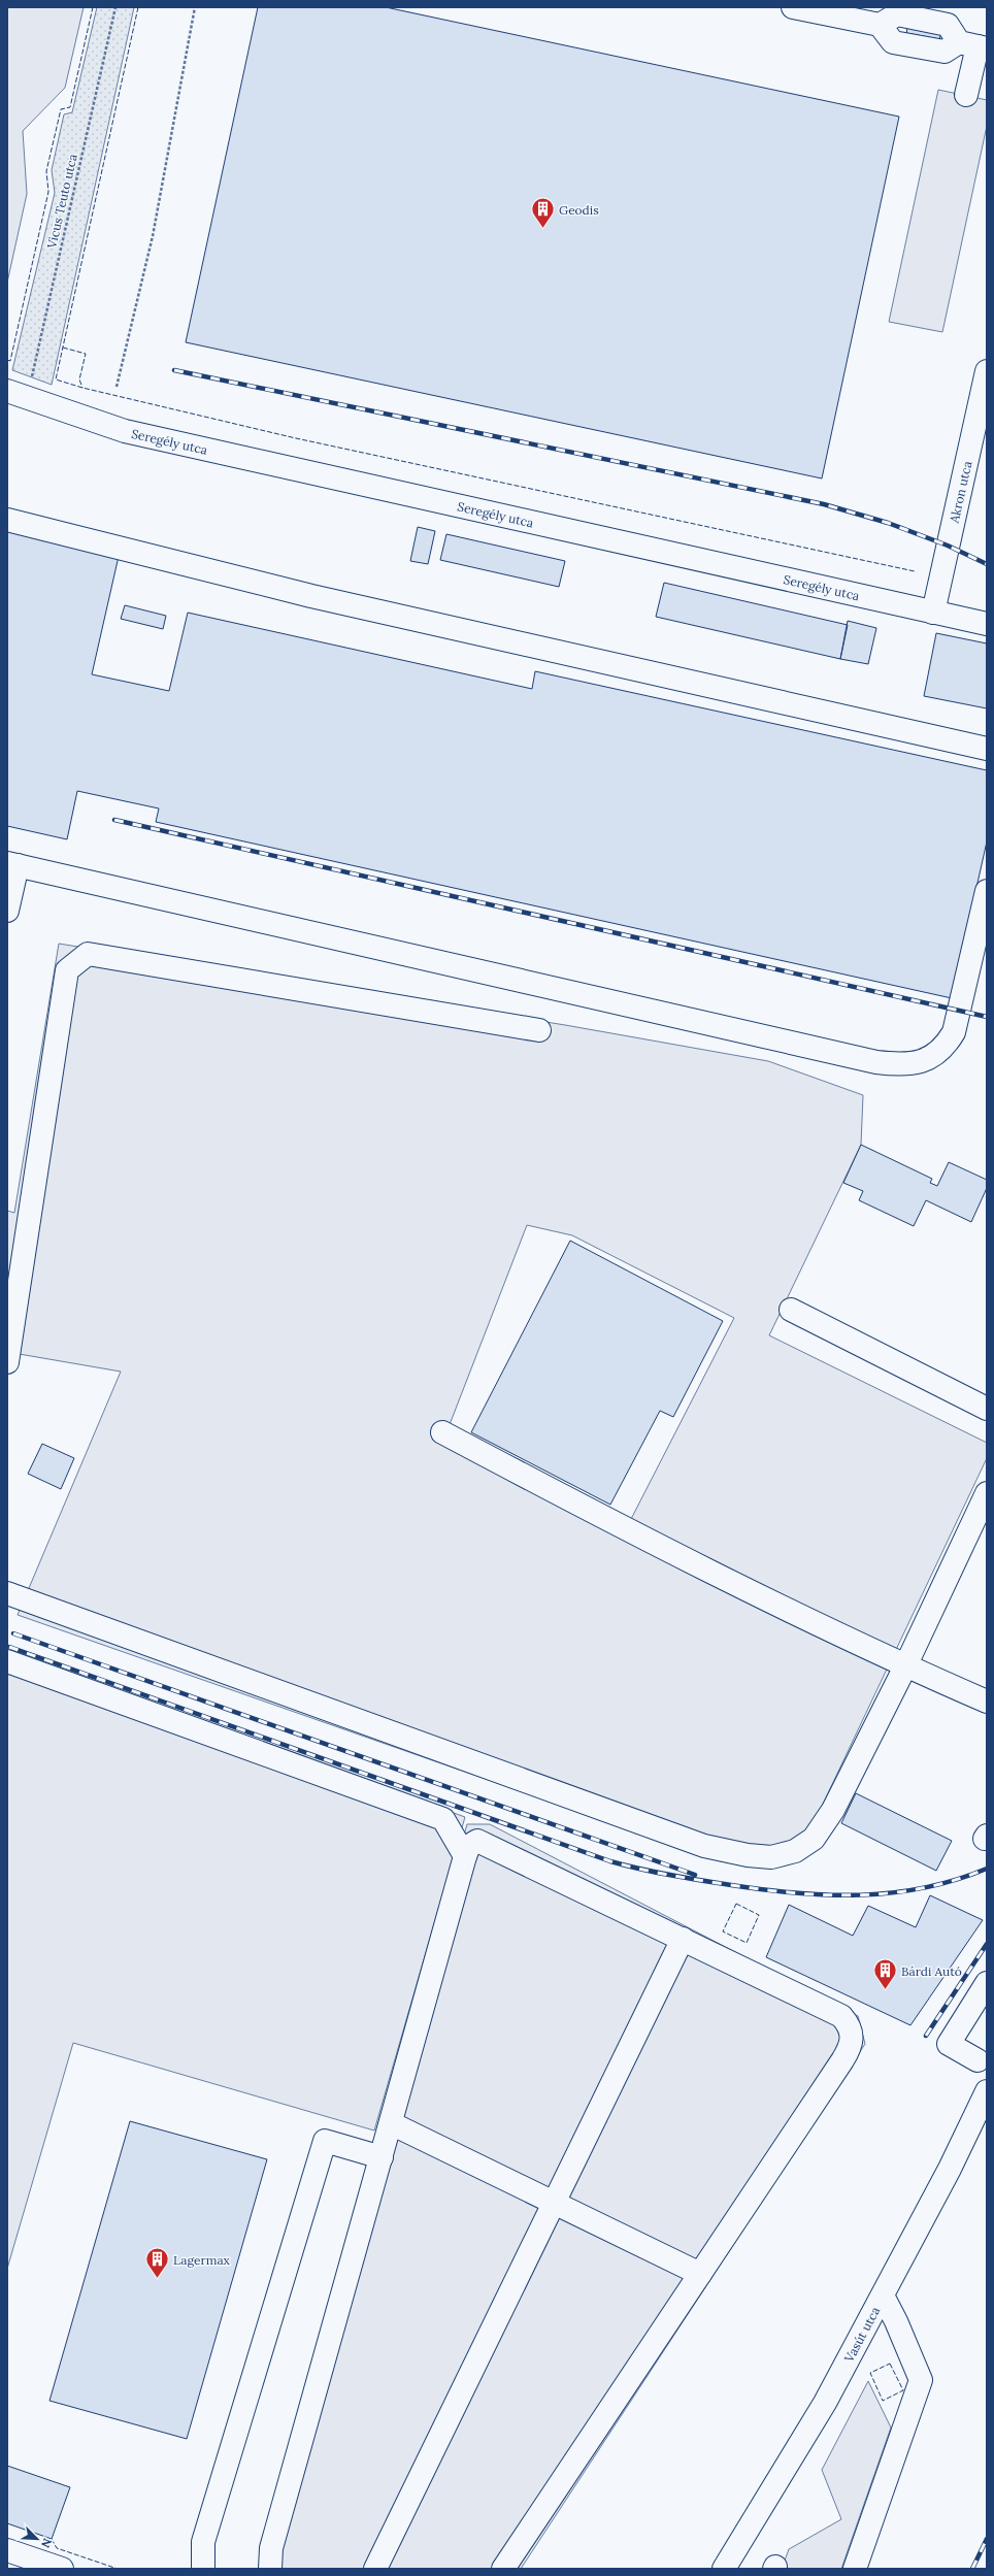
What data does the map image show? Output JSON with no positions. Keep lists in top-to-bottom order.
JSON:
{
  "streets": {
    "street": ["Seregély utca", "Akron utca", "Vasút utca"],
    "path": ["Vicus Teuto utca"]
  },
  "crossings": [
    ["Vicus Teuto utca", "Seregély utca"],
    ["Seregély utca", "Akron utca"]
  ],
  "places": {
    "building": ["Geodis", "Bárdi Autó", "Lagermax"]
  },
  "north": "bottom right"
}
